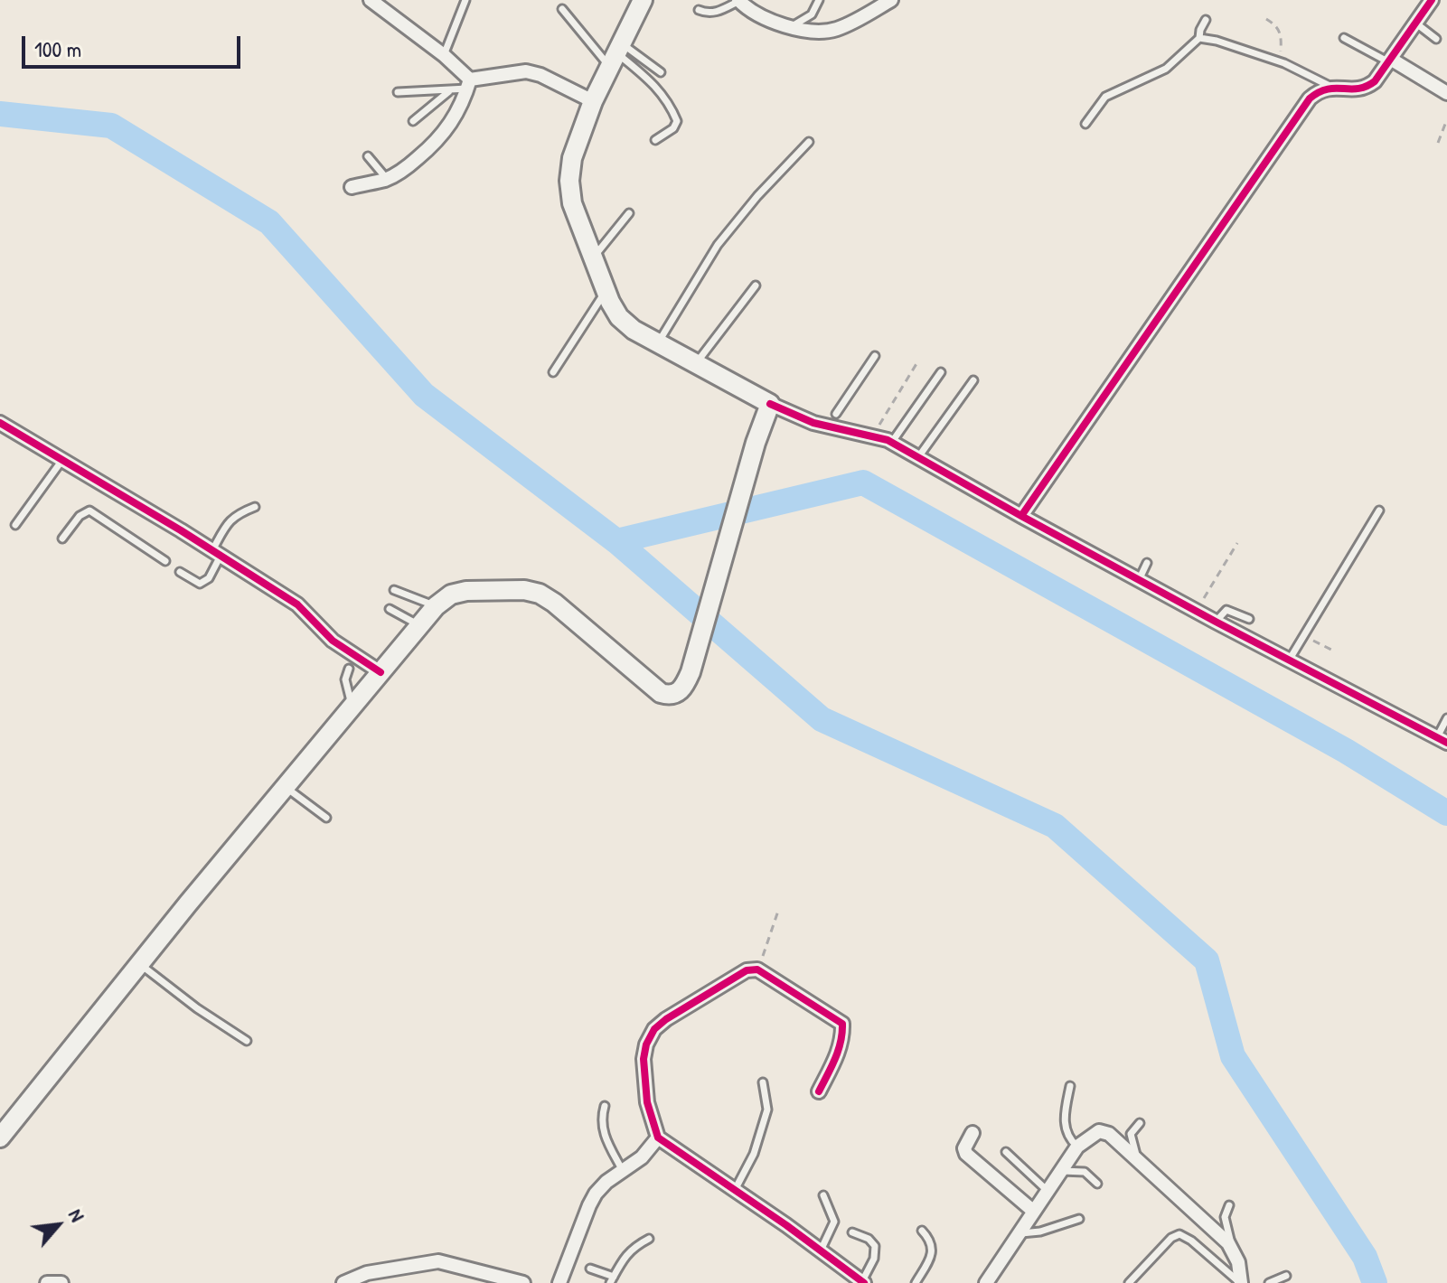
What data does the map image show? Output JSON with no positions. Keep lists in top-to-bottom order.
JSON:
{
  "scale_bar": "100 m",
  "north": "top right"
}
